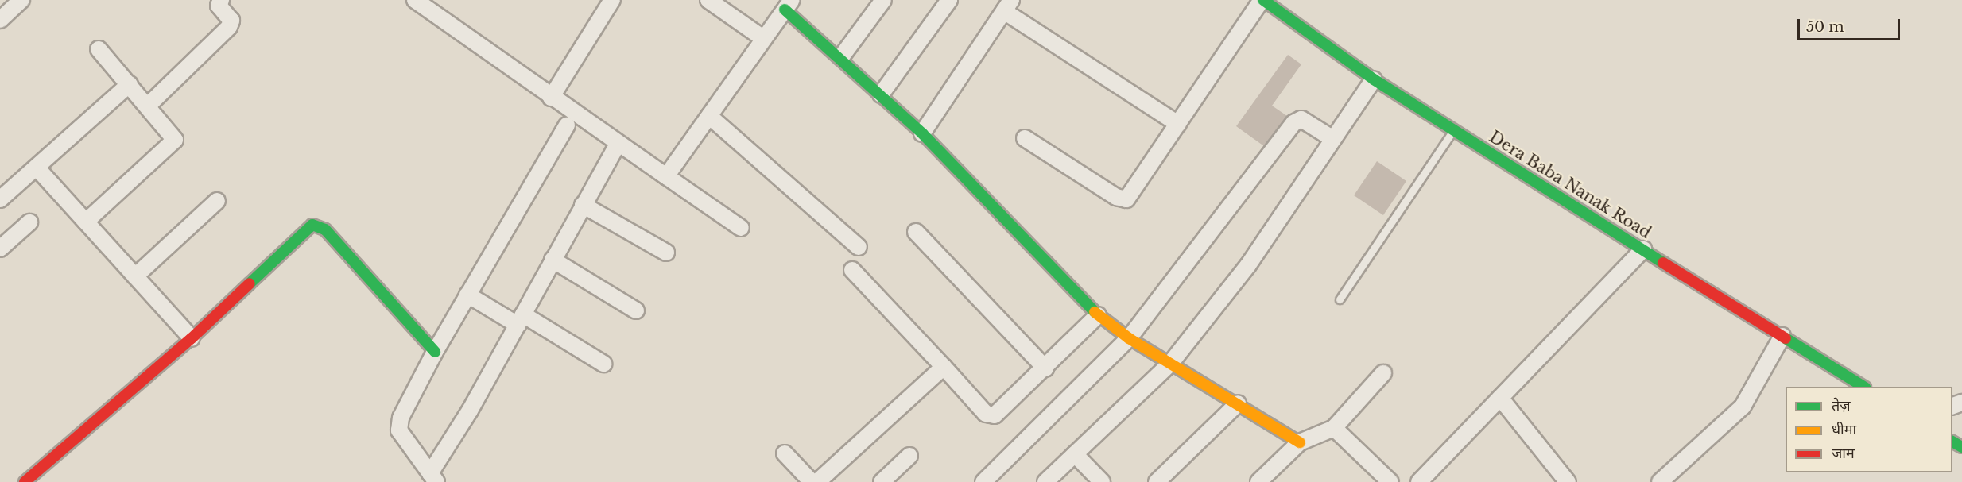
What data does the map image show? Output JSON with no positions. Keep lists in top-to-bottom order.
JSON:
{
  "streets": {
    "street": ["Dera Baba Nanak Road"]
  },
  "legend": ["तेज़", "धीमा", "जाम"],
  "scale_bar": "50 m"
}
